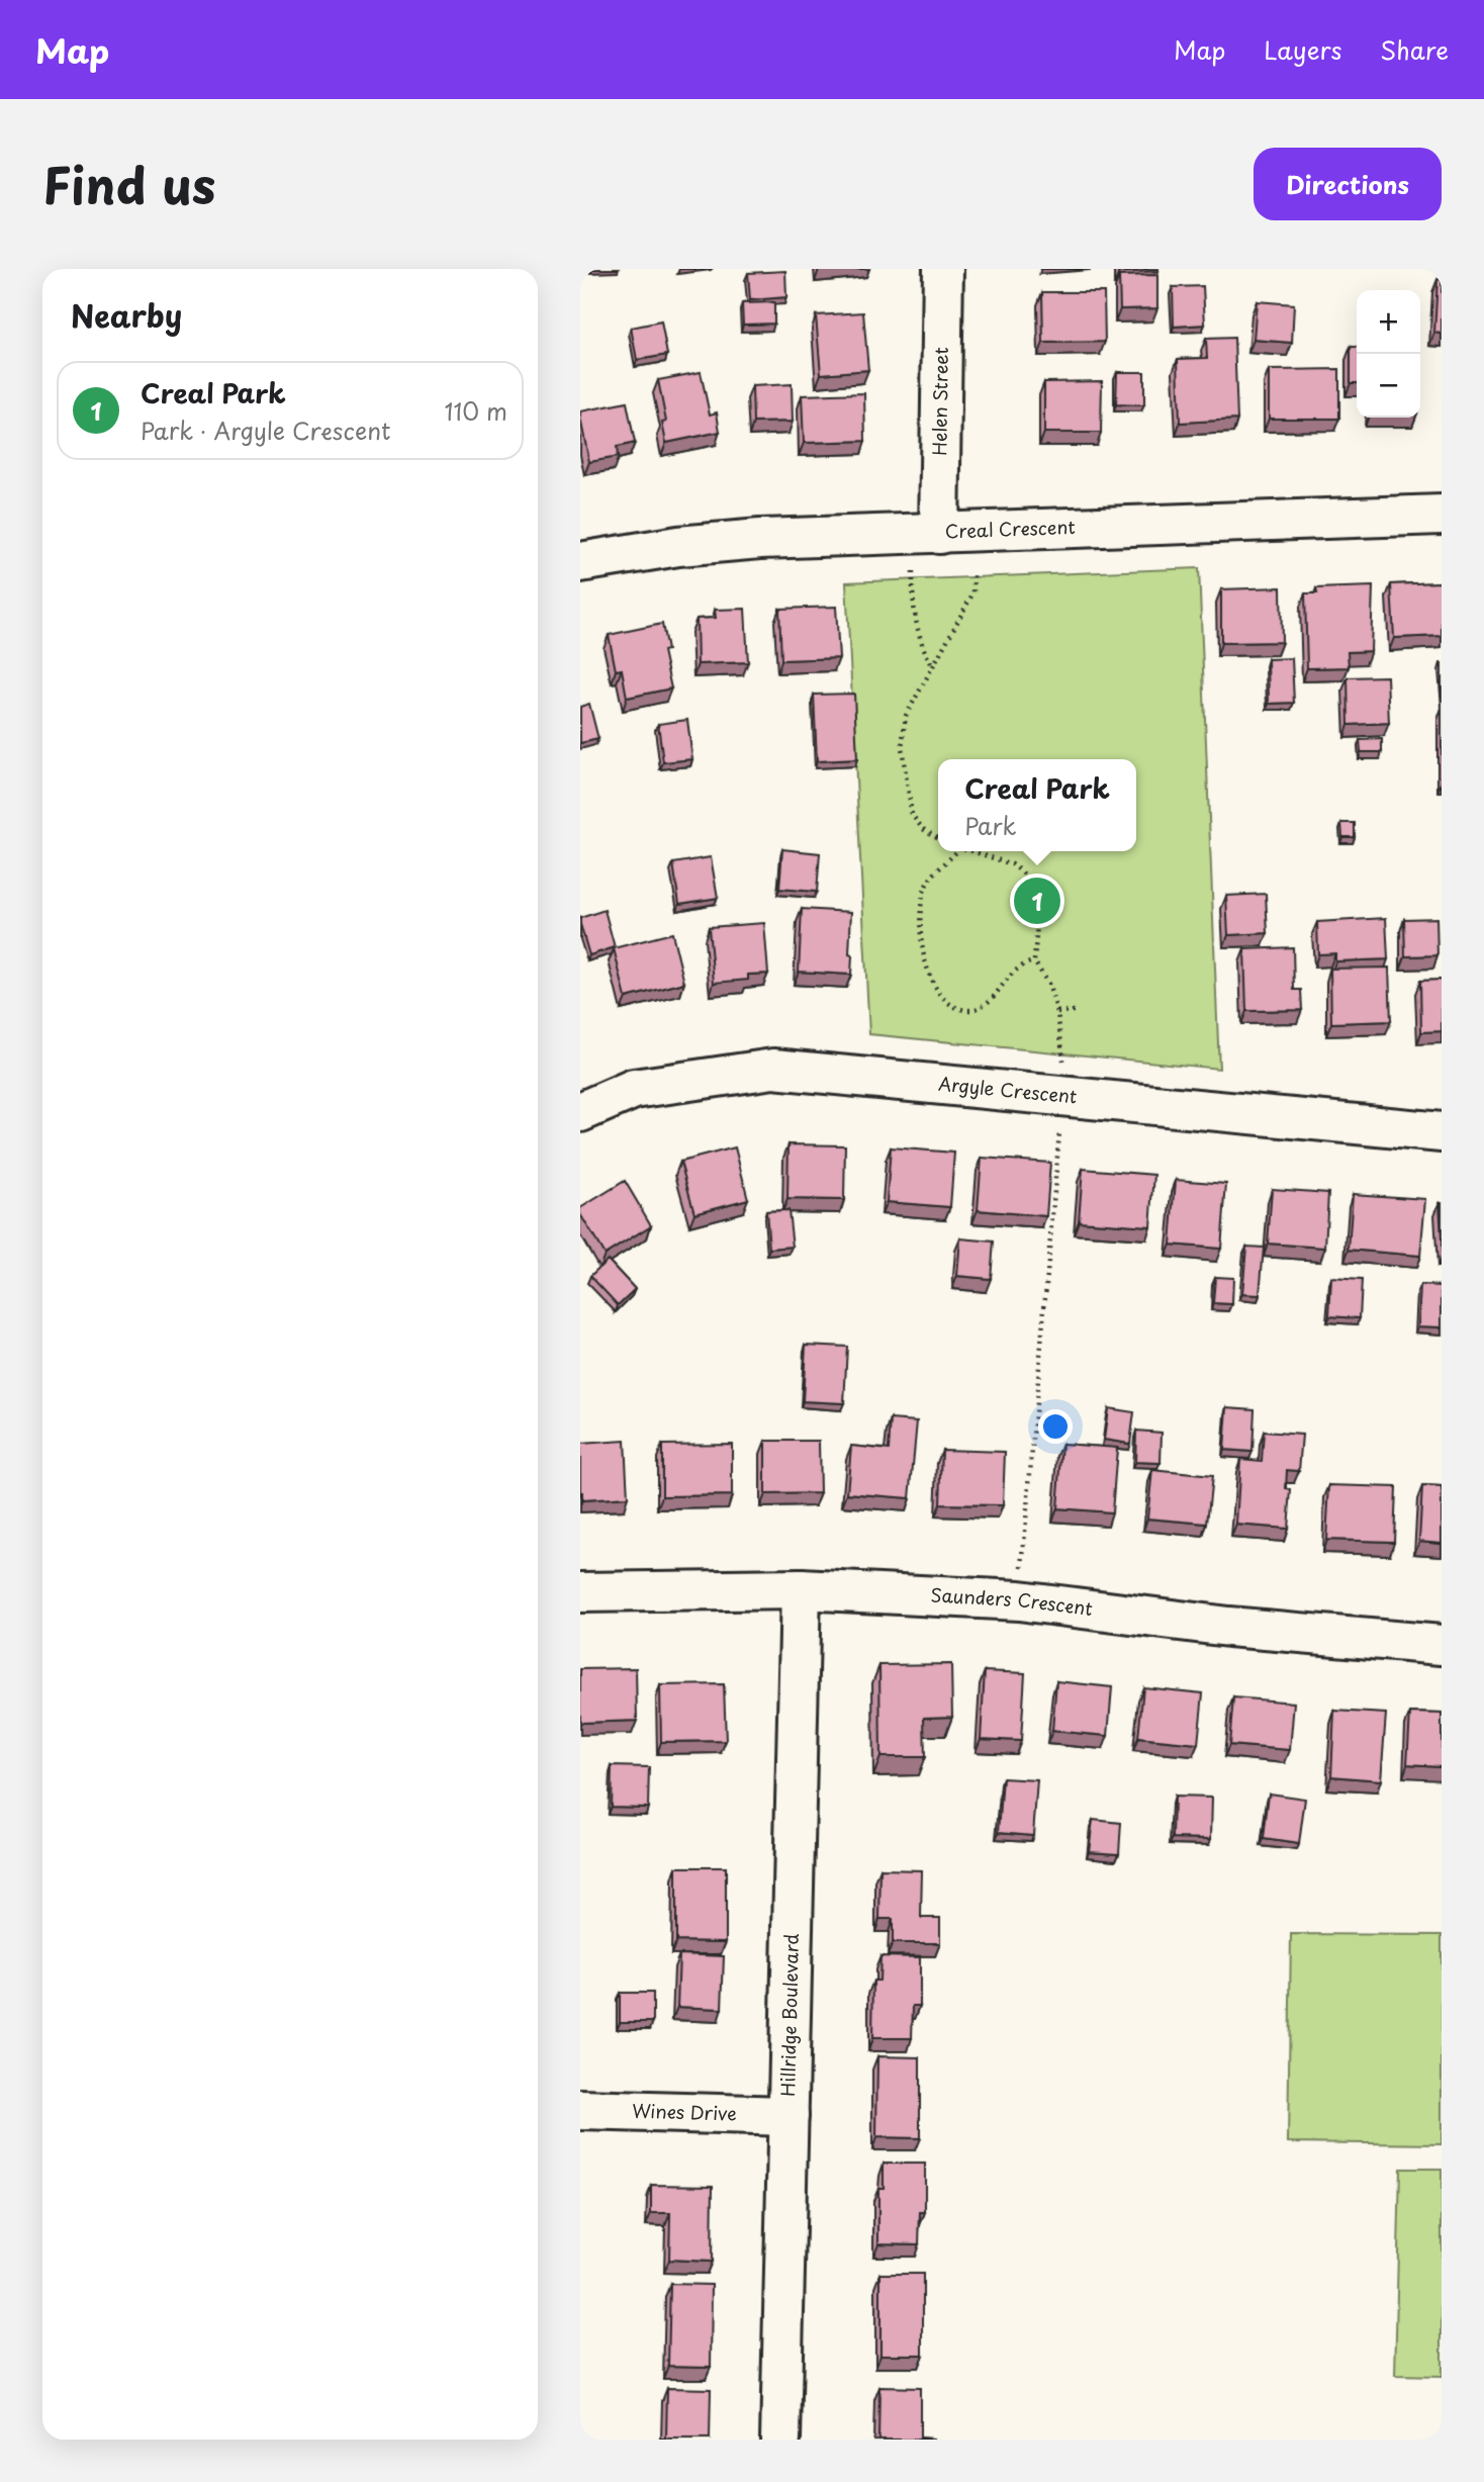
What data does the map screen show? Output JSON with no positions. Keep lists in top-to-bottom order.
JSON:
{
  "streets": {
    "street": [
      "Helen Street",
      "Creal Crescent",
      "Argyle Crescent",
      "Saunders Crescent",
      "Hillridge Boulevard",
      "Wines Drive"
    ]
  },
  "crossings": [
    ["Helen Street", "Creal Crescent"],
    ["Saunders Crescent", "Hillridge Boulevard"],
    ["Hillridge Boulevard", "Wines Drive"]
  ],
  "page": {
    "header": "Map",
    "nav": ["Map", "Layers", "Share"],
    "title": "Find us",
    "buttons": "Directions",
    "heading": "Nearby",
    "map_buttons": ["+", "−"],
    "list": [
      {
        "mark": "1",
        "name": "Creal Park",
        "note": "Park · Argyle Crescent",
        "value": "110 m"
      }
    ],
    "popup": ["Creal Park", "Park"],
    "pins": "1"
  }
}
